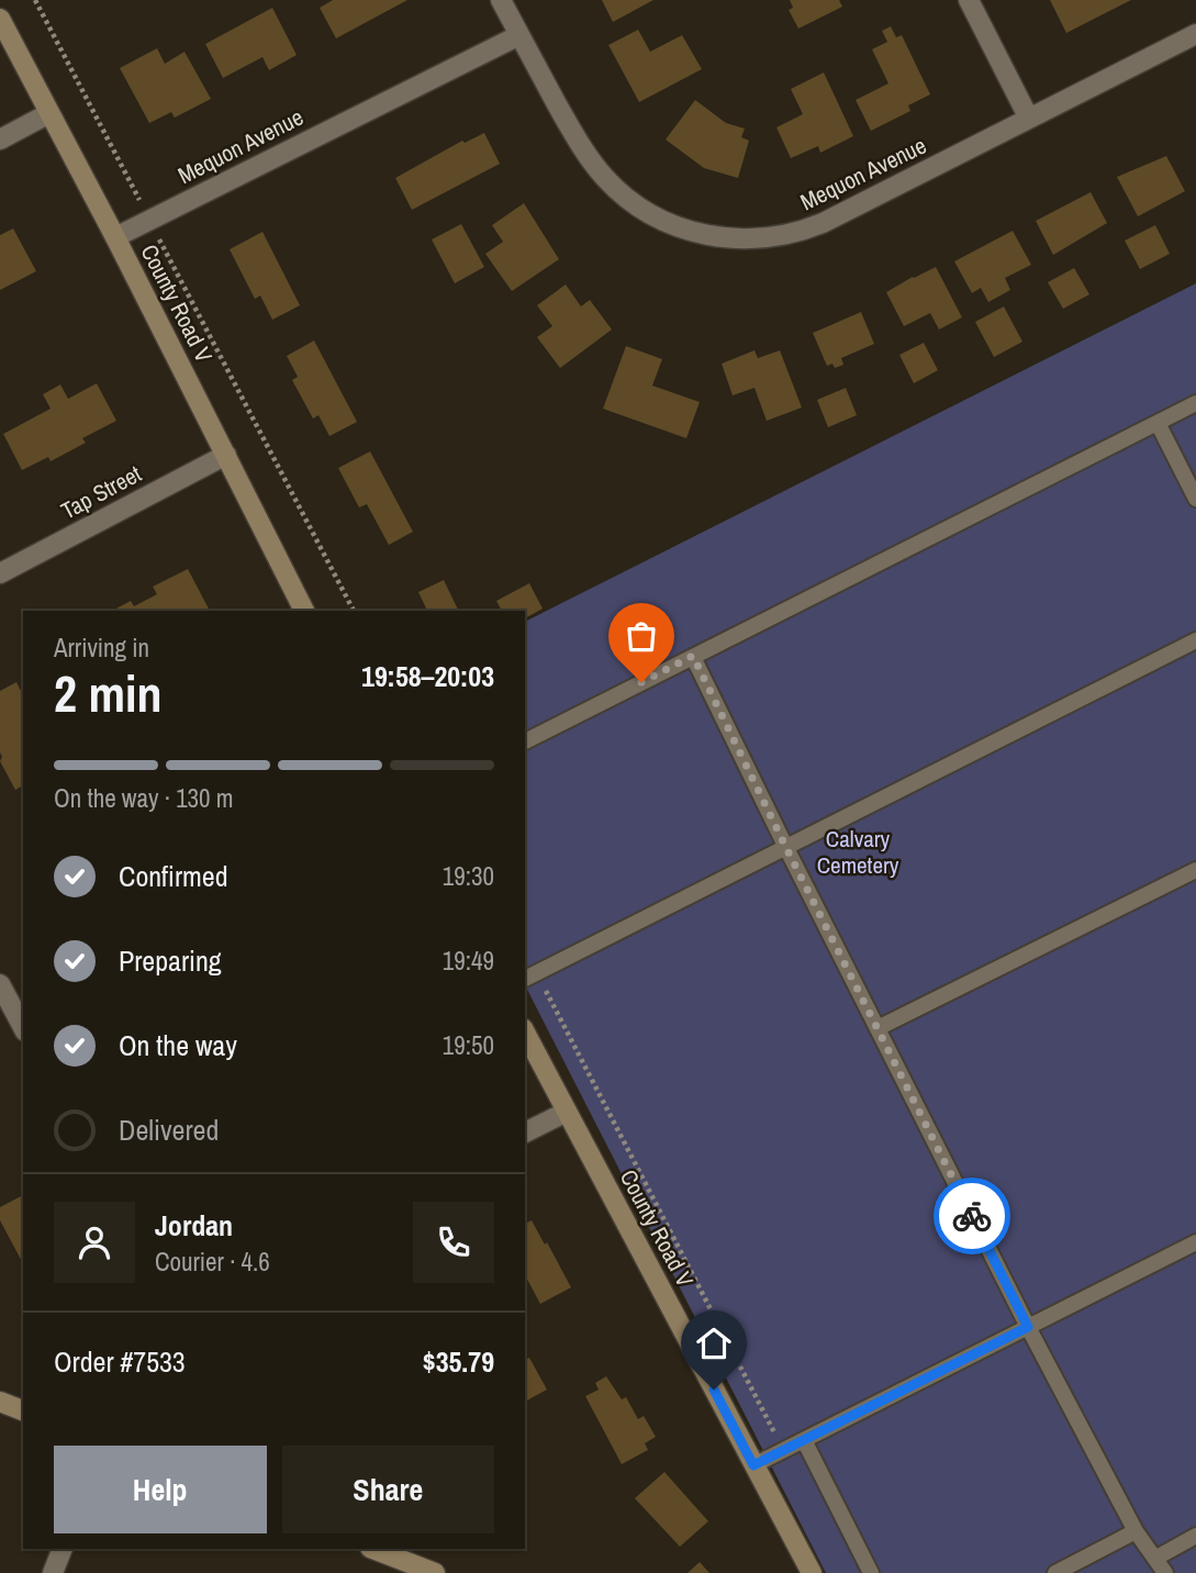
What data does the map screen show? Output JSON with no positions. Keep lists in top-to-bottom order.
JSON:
{
  "streets": {
    "main road": ["County Road V"],
    "street": ["Mequon Avenue", "Tap Street"]
  },
  "crossings": [
    ["Mequon Avenue", "County Road V"],
    ["County Road V", "Tap Street"]
  ],
  "parks": ["Calvary Cemetery"],
  "page": {
    "heading": ["2 min", "Arriving in", "19:58–20:03"],
    "panel": [
      "Jordan",
      "Courier · 4.6",
      "Order #7533",
      "$35.79"
    ],
    "bar": "On the way · 130 m",
    "list": [
      ["Confirmed", "19:30"],
      ["Preparing", "19:49"],
      ["On the way", "19:50"],
      "Delivered"
    ],
    "buttons": ["Help", "Share"]
  }
}
